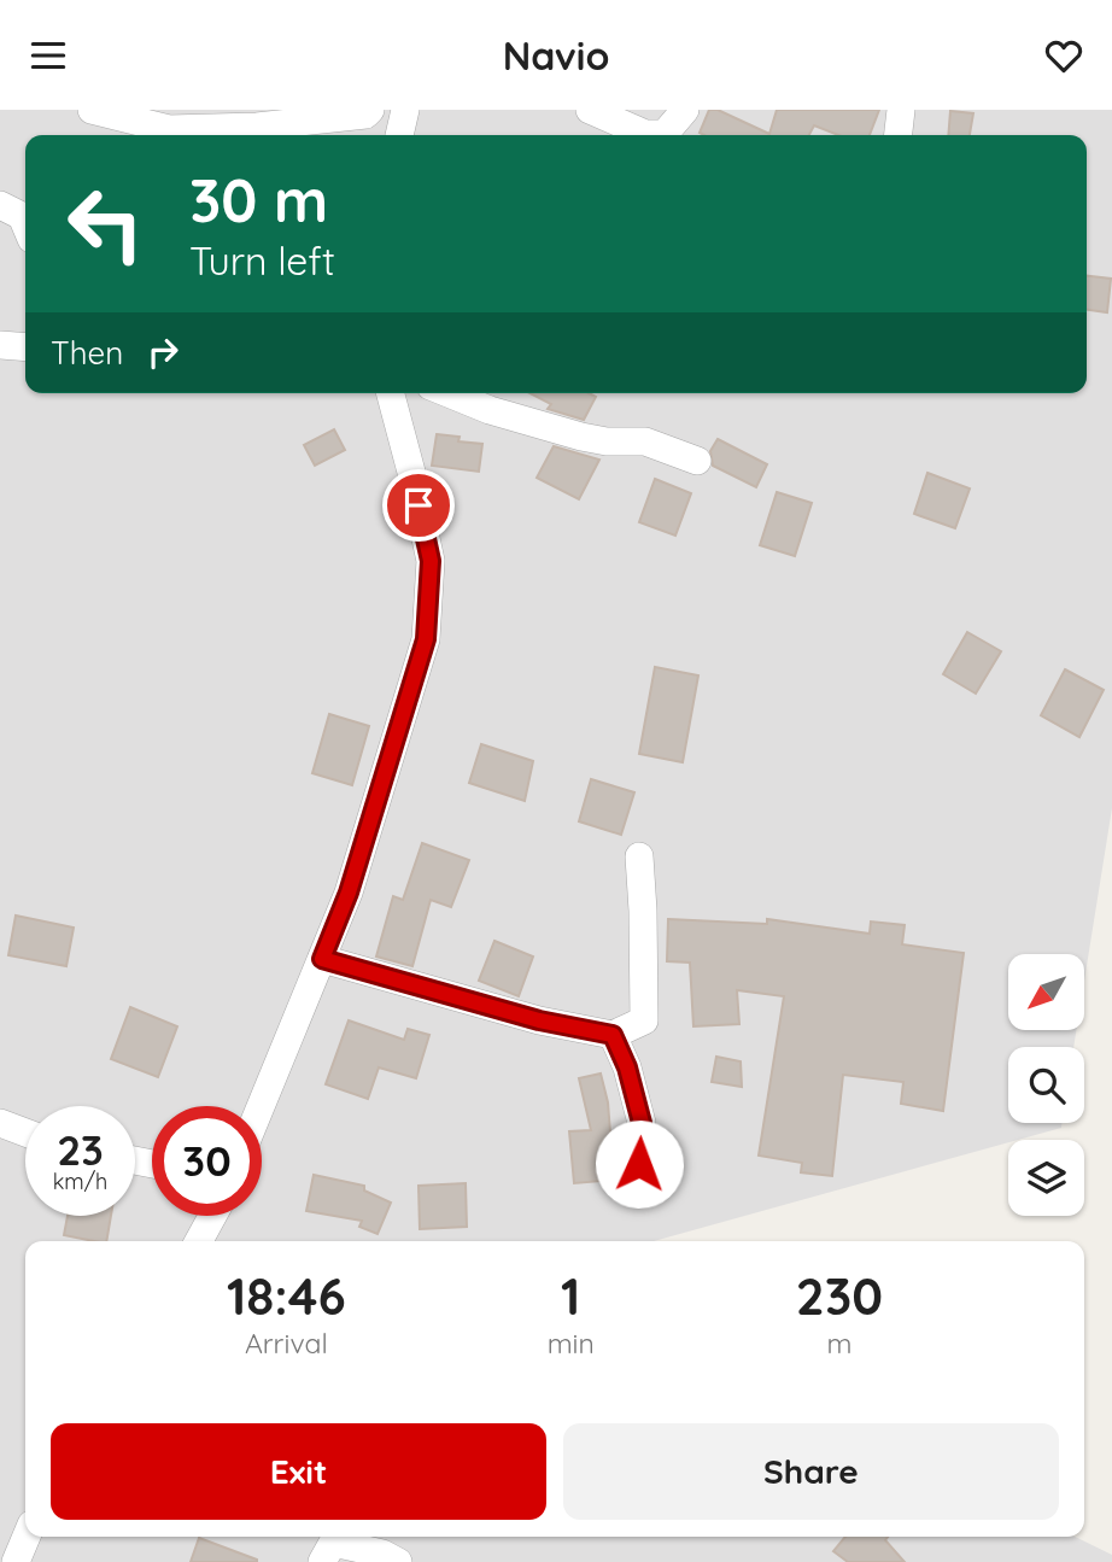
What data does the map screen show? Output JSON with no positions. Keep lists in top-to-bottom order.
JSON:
{
  "north": "bottom left",
  "page": {
    "header": "Navio",
    "turn": ["30 m", "Turn left"],
    "then": "Then",
    "speed": "23 km/h",
    "limit": "30",
    "eta": [
      "18:46",
      "Arrival",
      "1",
      "min",
      "230",
      "m"
    ],
    "buttons": ["Exit", "Share"]
  }
}
